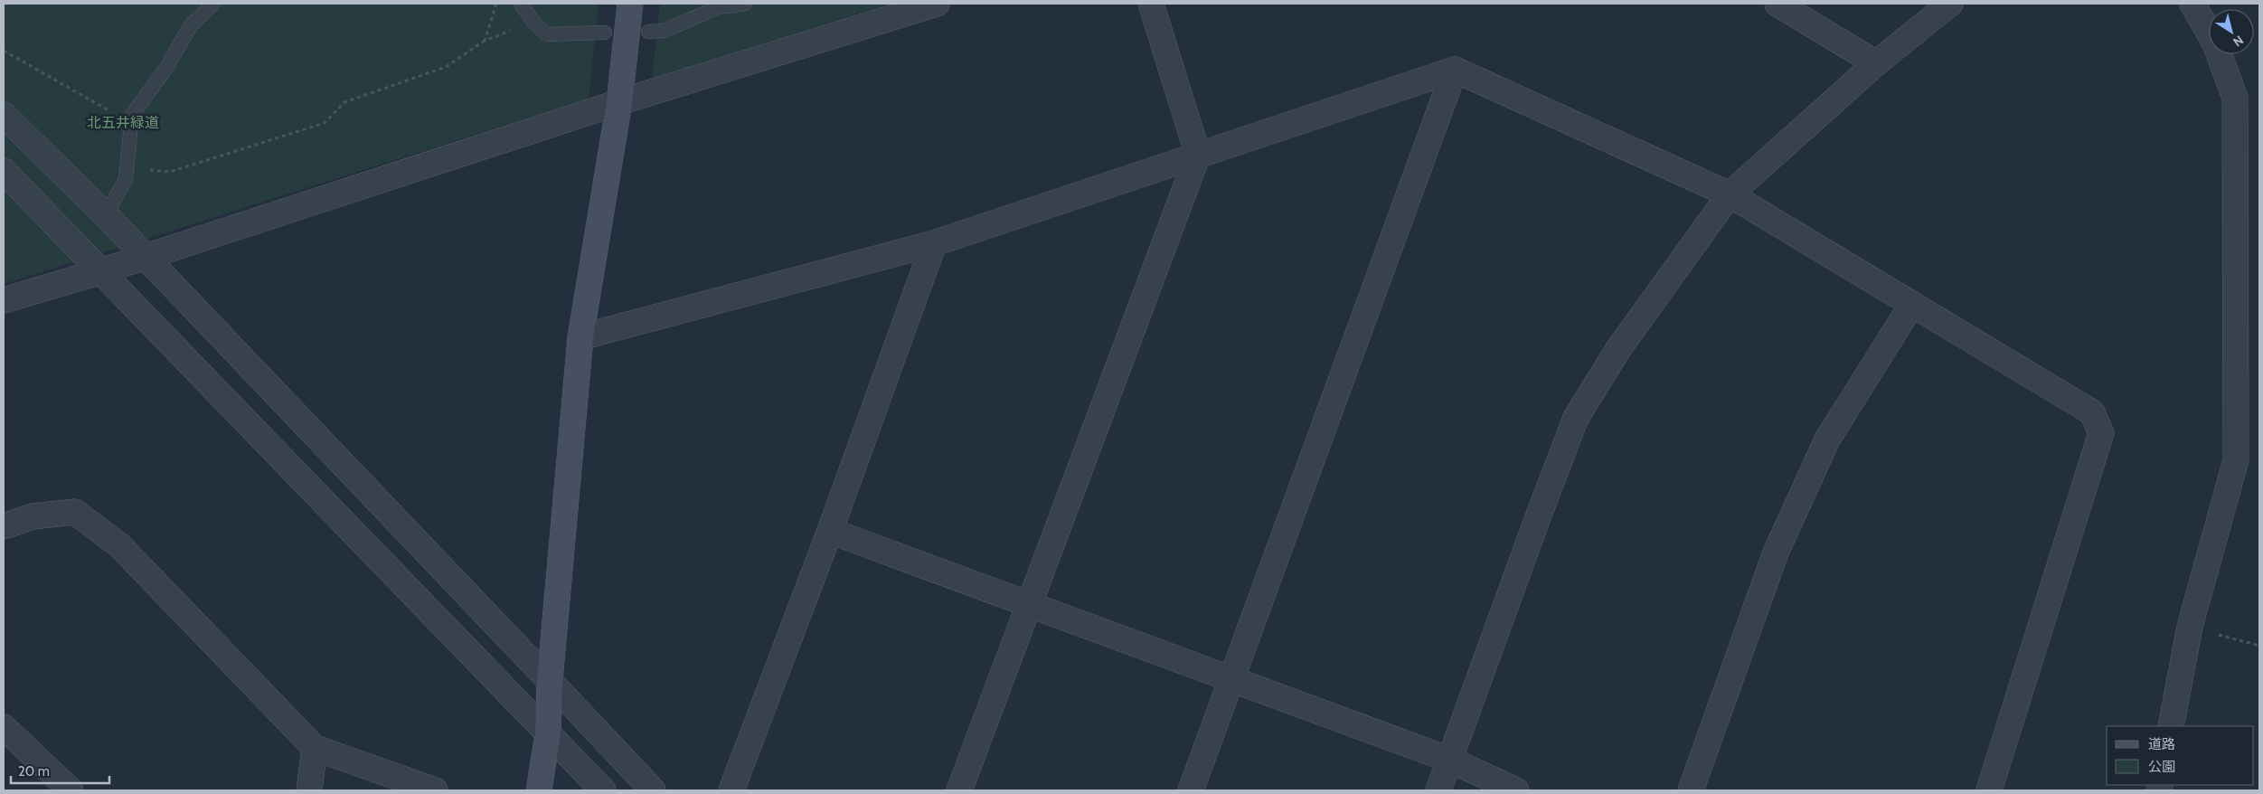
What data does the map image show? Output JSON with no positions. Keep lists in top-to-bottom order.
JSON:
{
  "parks": ["北五井緑道"],
  "legend": ["道路", "公園"],
  "scale_bar": "20 m",
  "north": "bottom right"
}
